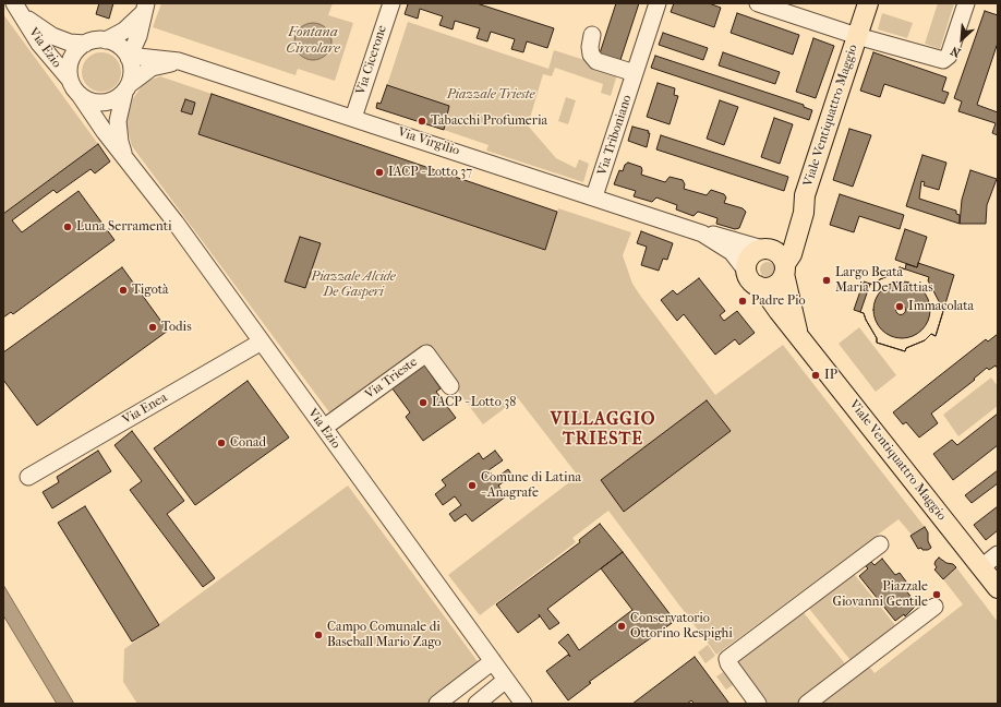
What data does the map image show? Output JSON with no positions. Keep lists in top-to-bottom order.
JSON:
{
  "streets": {
    "main road": ["Viale Ventiquattro Maggio"],
    "street": [
      "Via Ezio",
      "Via Cicerone",
      "Via Triboniano",
      "Via Virgilio",
      "Via Trieste",
      "Via Enea"
    ]
  },
  "crossings": [
    ["Via Ezio", "Via Virgilio"],
    ["Via Ezio", "Via Trieste"],
    ["Via Ezio", "Via Enea"],
    ["Via Cicerone", "Via Virgilio"],
    ["Via Triboniano", "Via Virgilio"]
  ],
  "districts": ["VILLAGGIO TRIESTE"],
  "water": ["Fontana Circolare"],
  "parks": ["Piazzale Trieste", "Piazzale Alcide De Gasperi"],
  "places": [
    "Tabacchi Profumeria",
    "IACP - Lotto 37",
    "Luna Serramenti",
    "Largo Beata Maria De Mattias",
    "Tigotà",
    "Padre Pio",
    "Immacolata",
    "Todis",
    "IP",
    "IACP - Lotto 38",
    "Conad",
    "Comune di Latina - Anagrafe",
    "Piazzale Giovanni Gentile",
    "Conservatorio Ottorino Respighi",
    "Campo Comunale di Baseball Mario Zago"
  ],
  "north": "bottom left"
}
